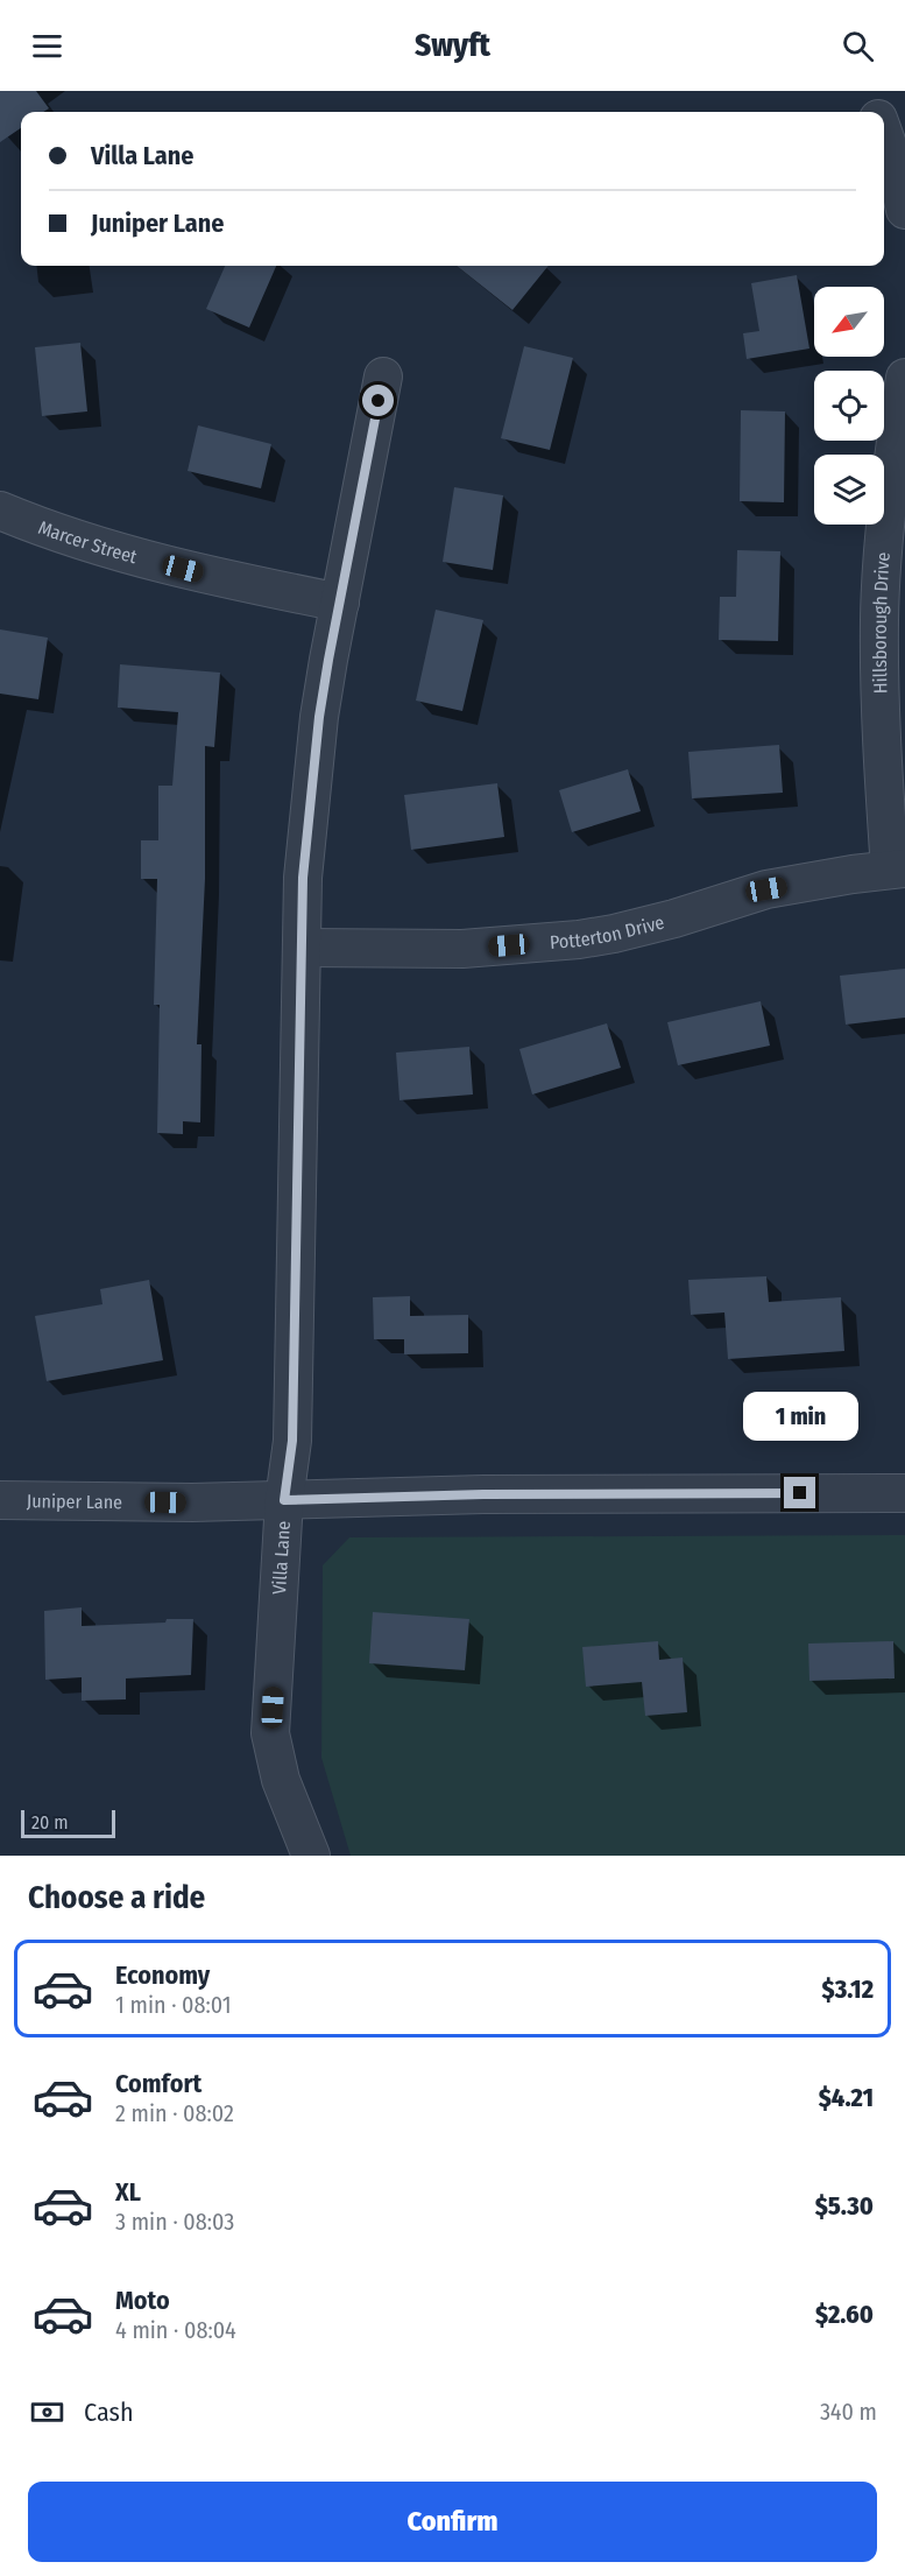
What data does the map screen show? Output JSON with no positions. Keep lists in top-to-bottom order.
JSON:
{
  "streets": {
    "street": [
      "Marcer Street",
      "Hillsborough Drive",
      "Potterton Drive",
      "Juniper Lane",
      "Villa Lane"
    ]
  },
  "crossings": [
    ["Marcer Street", "Villa Lane"],
    ["Hillsborough Drive", "Potterton Drive"],
    ["Potterton Drive", "Villa Lane"],
    ["Juniper Lane", "Villa Lane"]
  ],
  "scale_bar": "20 m",
  "north": "bottom left",
  "page": {
    "header": "Swyft",
    "banner": ["Villa Lane", "Juniper Lane"],
    "bubble": "1 min",
    "scale": "20 m",
    "heading": "Choose a ride",
    "list": [
      {
        "name": "Economy",
        "note": "1 min · 08:01",
        "value": "$3.12"
      },
      {
        "name": "Comfort",
        "note": "2 min · 08:02",
        "value": "$4.21"
      },
      {
        "name": "XL",
        "note": "3 min · 08:03",
        "value": "$5.30"
      },
      {
        "name": "Moto",
        "note": "4 min · 08:04",
        "value": "$2.60"
      }
    ],
    "pay": ["Cash", "340 m"],
    "buttons": "Confirm"
  }
}
